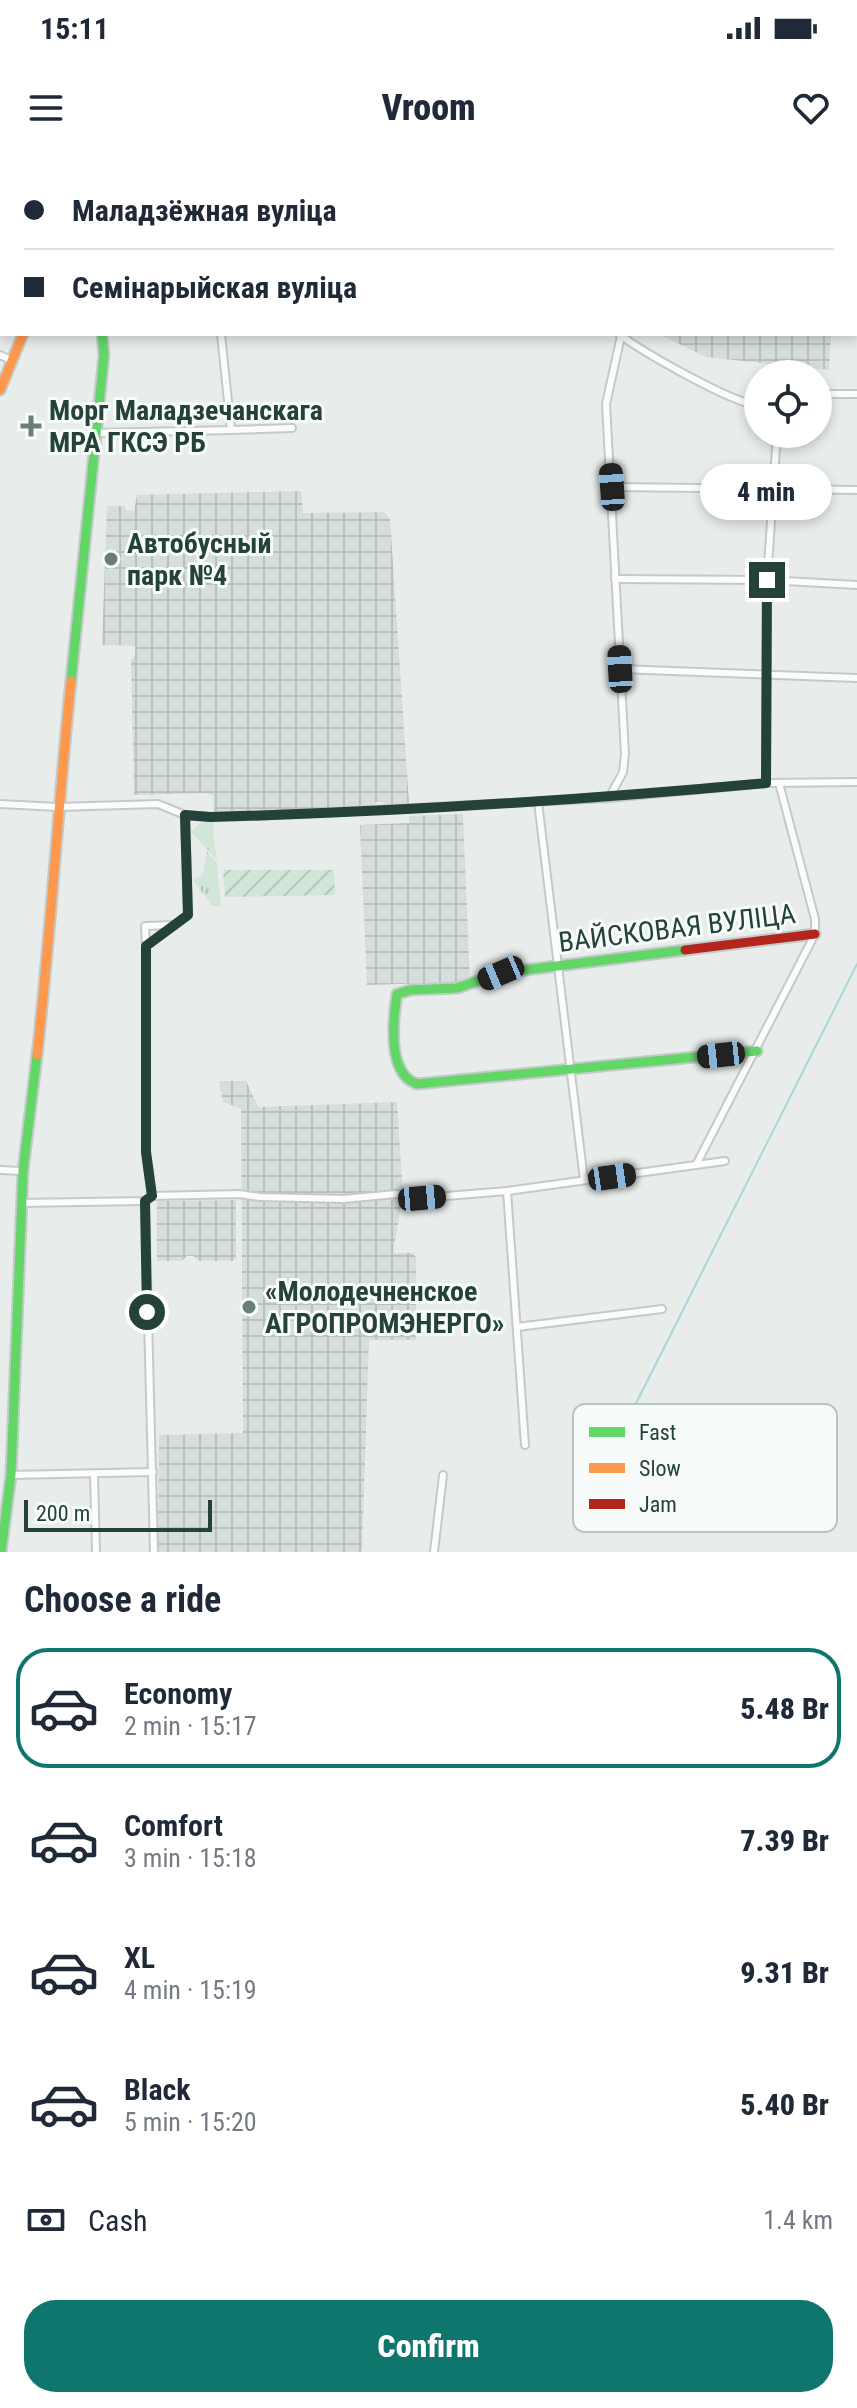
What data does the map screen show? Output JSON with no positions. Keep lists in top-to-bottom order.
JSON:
{
  "streets": {
    "street": ["ВАЙСКОВАЯ ВУЛІЦА"]
  },
  "places": {
    "health": ["Морг Маладзечанскага МРА ГКСЭ РБ"],
    "other": ["Автобусный парк №4", "«Молодечненское АГРОПРОМЭНЕРГО»"]
  },
  "legend": ["Fast", "Slow", "Jam"],
  "scale_bar": "200 m",
  "page": {
    "status": "15:11",
    "header": "Vroom",
    "banner": ["Маладзёжная вуліца", "Семінарыйская вуліца"],
    "bubble": "4 min",
    "scale": "200 m",
    "heading": "Choose a ride",
    "list": [
      {
        "name": "Economy",
        "note": "2 min · 15:17",
        "value": "5.48 Br"
      },
      {
        "name": "Comfort",
        "note": "3 min · 15:18",
        "value": "7.39 Br"
      },
      {
        "name": "XL",
        "note": "4 min · 15:19",
        "value": "9.31 Br"
      },
      {
        "name": "Black",
        "note": "5 min · 15:20",
        "value": "5.40 Br"
      }
    ],
    "pay": ["Cash", "1.4 km"],
    "buttons": "Confirm"
  }
}
